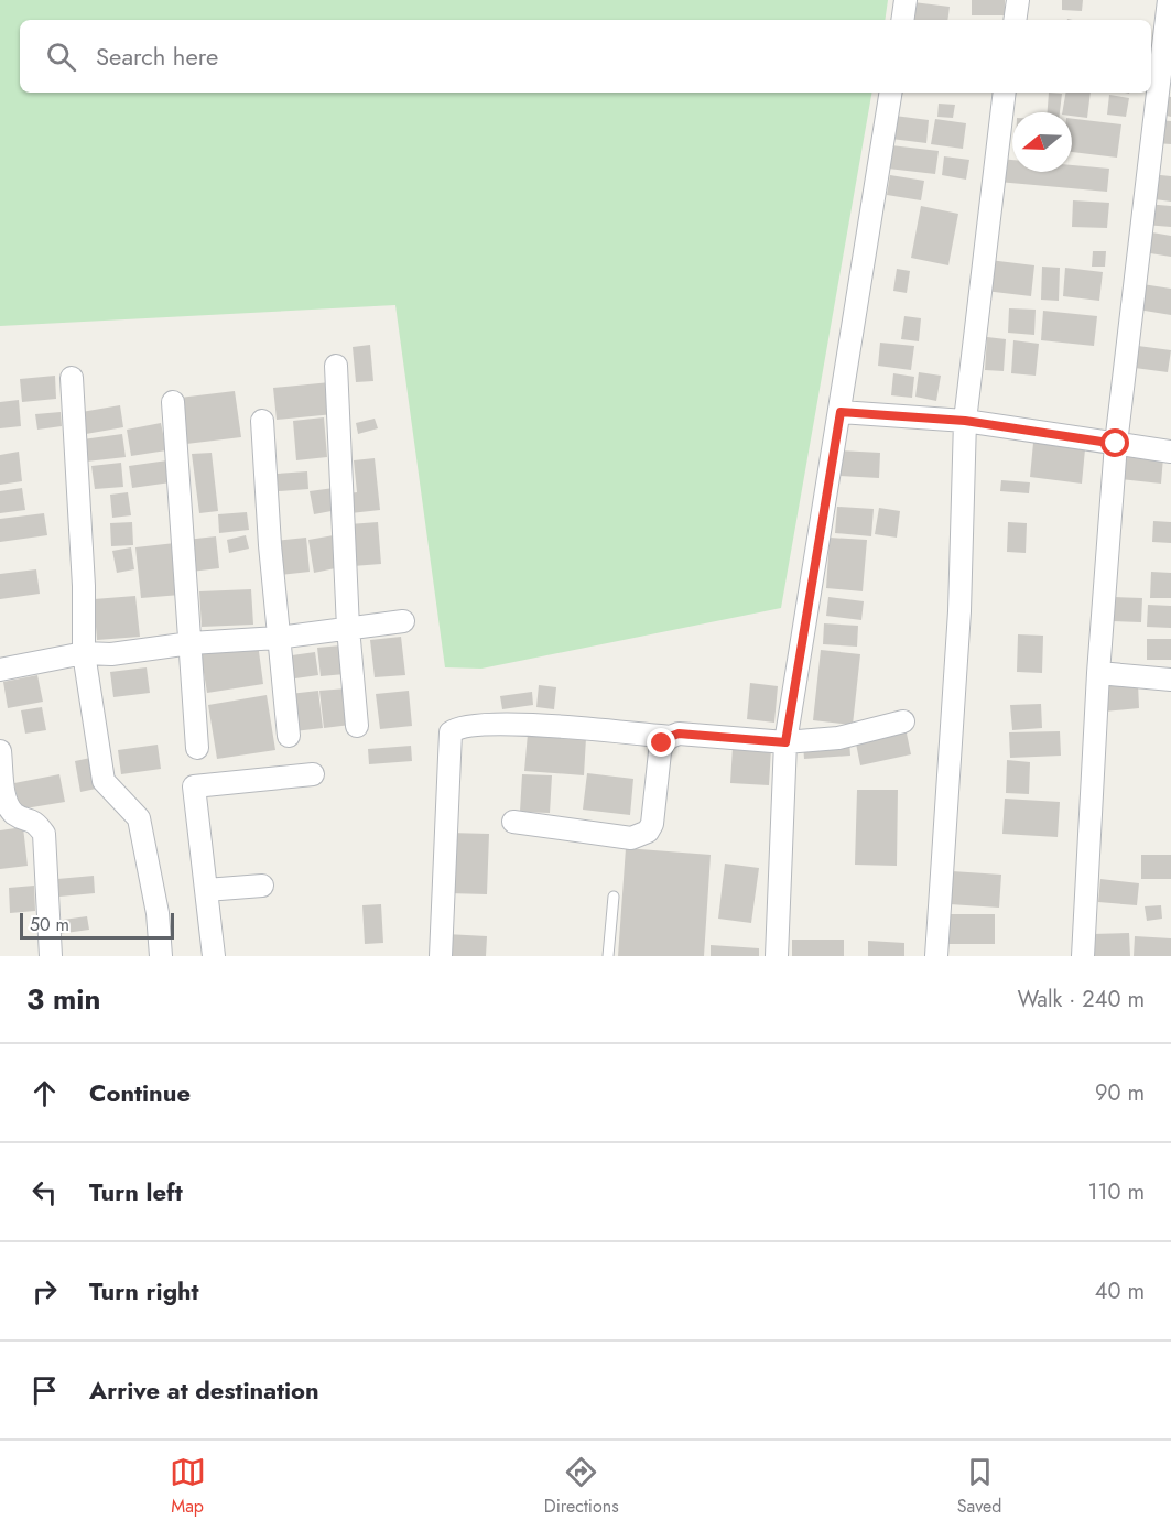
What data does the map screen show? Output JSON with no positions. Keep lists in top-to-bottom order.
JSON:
{
  "scale_bar": "50 m",
  "north": "left",
  "page": {
    "search": "Search here",
    "scale": "50 m",
    "heading": ["3 min", "Walk · 240 m"],
    "list": [
      ["Continue", "90 m"],
      ["Turn left", "110 m"],
      ["Turn right", "40 m"],
      "Arrive at destination"
    ],
    "nav": ["Map", "Directions", "Saved"]
  }
}
